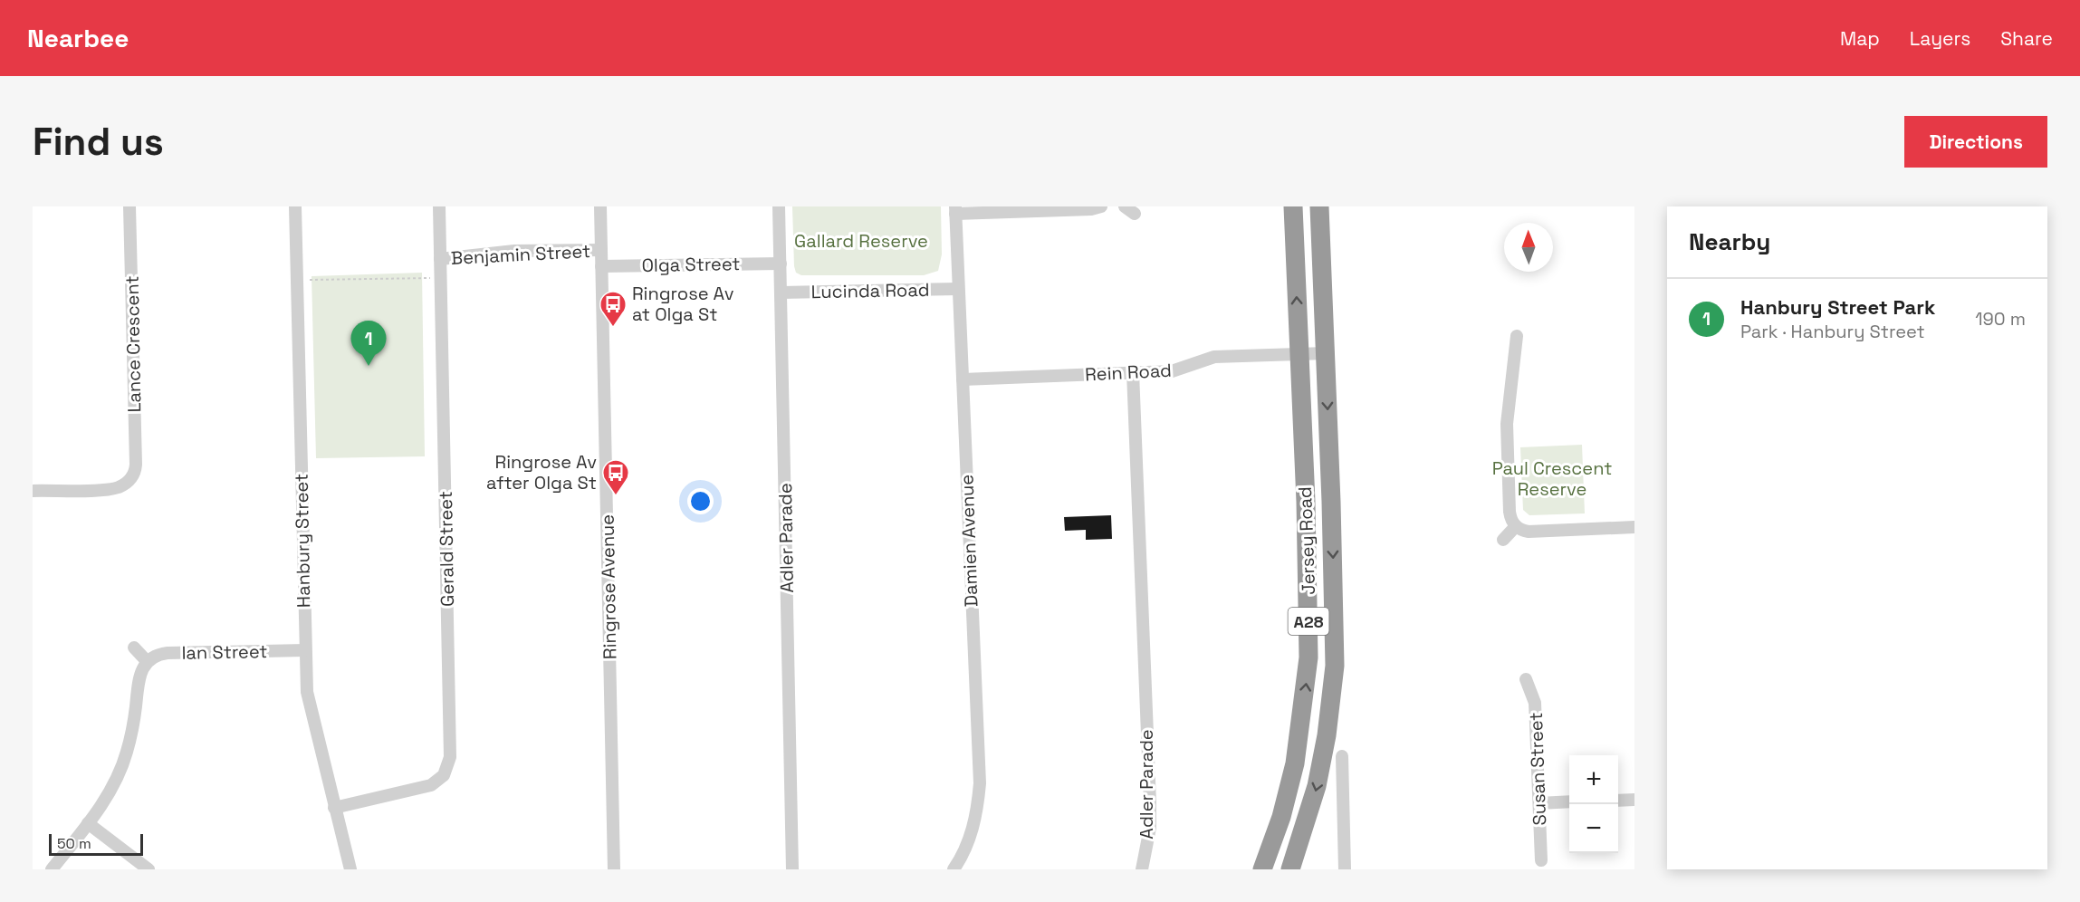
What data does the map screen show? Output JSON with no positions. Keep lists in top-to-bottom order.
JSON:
{
  "streets": {
    "highway": ["Jersey Road", "A28"],
    "street": [
      "Benjamin Street",
      "Olga Street",
      "Lucinda Road",
      "Lance Crescent",
      "Rein Road",
      "Adler Parade",
      "Hanbury Street",
      "Damien Avenue",
      "Gerald Street",
      "Ringrose Avenue",
      "Ian Street",
      "Susan Street"
    ]
  },
  "crossings": [
    ["Benjamin Street", "Gerald Street"],
    ["Benjamin Street", "Ringrose Avenue"],
    ["Olga Street", "Adler Parade"],
    ["Olga Street", "Ringrose Avenue"],
    ["Lucinda Road", "Adler Parade"],
    ["Lucinda Road", "Damien Avenue"],
    ["Rein Road", "Adler Parade"],
    ["Rein Road", "Damien Avenue"],
    ["Rein Road", "Jersey Road"],
    ["Hanbury Street", "Gerald Street"],
    ["Hanbury Street", "Ian Street"]
  ],
  "parks": ["Gallard Reserve", "Paul Crescent Reserve"],
  "places": {
    "bus stop": ["Ringrose Av at Olga St", "Ringrose Av after Olga St"]
  },
  "scale_bar": "50 m",
  "north": "top",
  "page": {
    "header": "Nearbee",
    "nav": ["Map", "Layers", "Share"],
    "buttons": "Directions",
    "title": "Find us",
    "heading": "Nearby",
    "list": [
      {
        "mark": "1",
        "name": "Hanbury Street Park",
        "note": "Park · Hanbury Street",
        "value": "190 m"
      }
    ],
    "pins": "1",
    "map_buttons": ["+", "−"],
    "scale": "50 m"
  }
}
